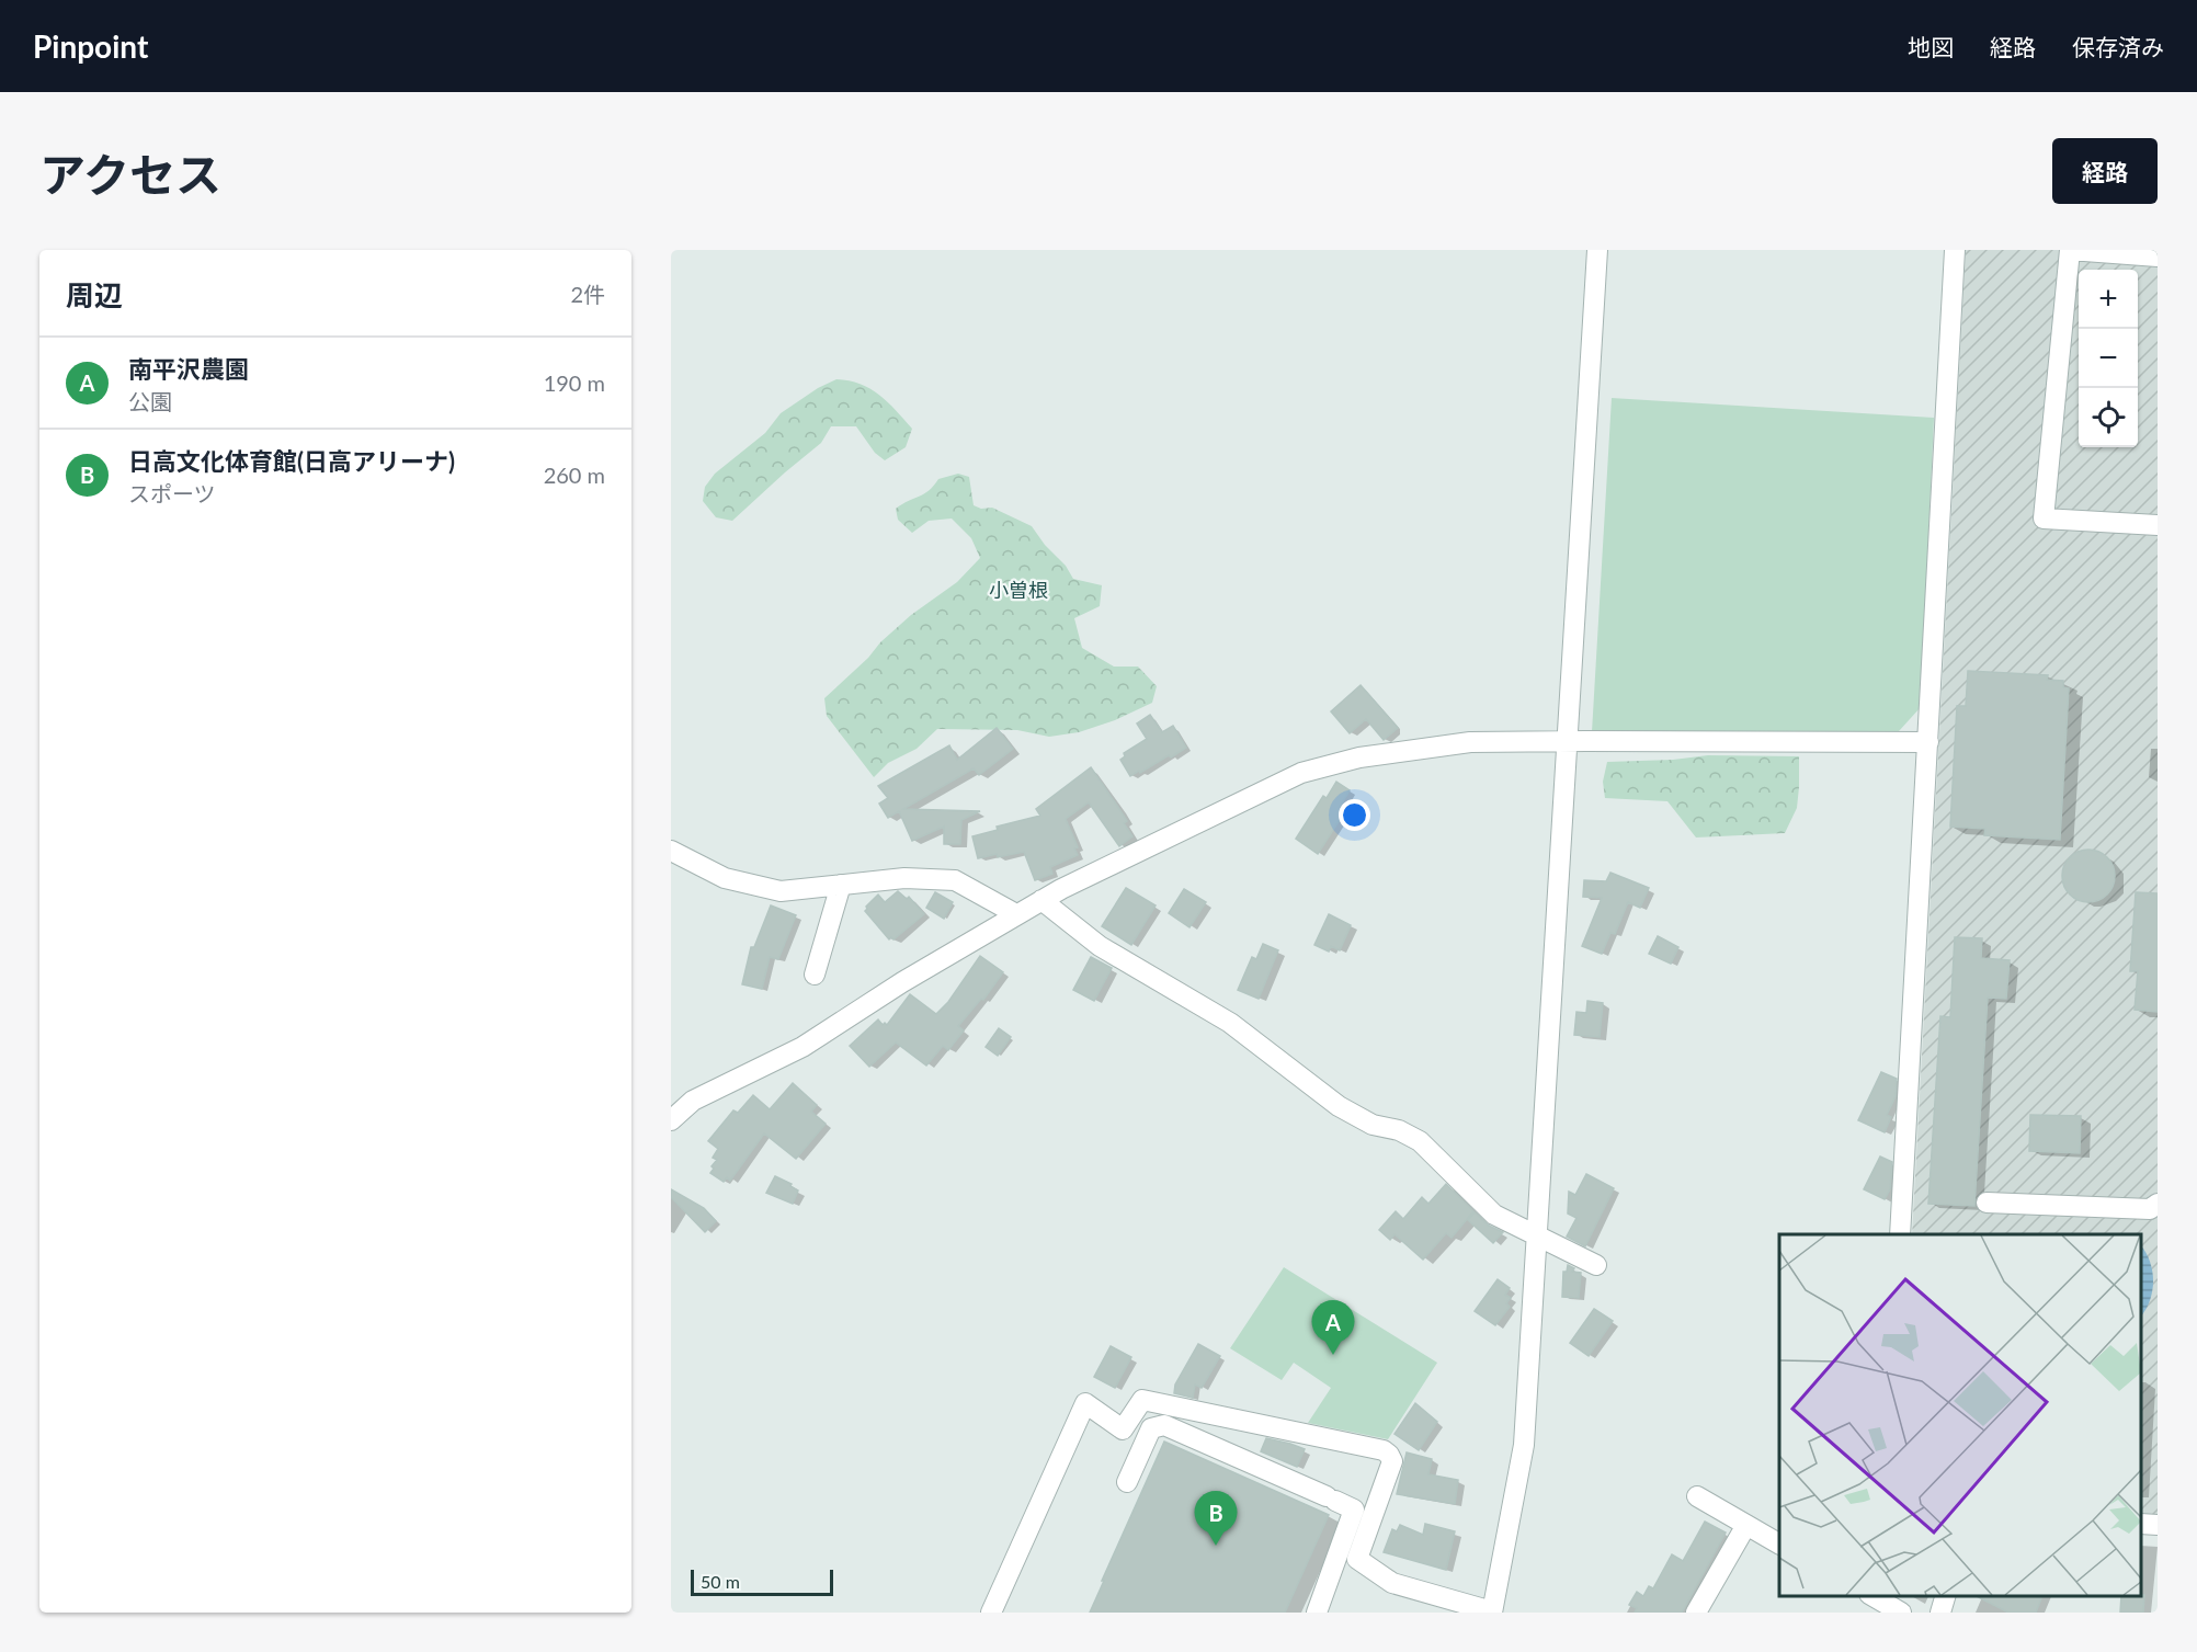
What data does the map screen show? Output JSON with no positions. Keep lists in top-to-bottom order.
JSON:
{
  "districts": ["小曽根"],
  "scale_bar": "50 m",
  "page": {
    "header": "Pinpoint",
    "nav": ["地図", "経路", "保存済み"],
    "title": "アクセス",
    "buttons": "経路",
    "heading": ["周辺", "2件"],
    "map_buttons": ["+", "−"],
    "list": [
      {
        "mark": "A",
        "name": "南平沢農園",
        "note": "公園",
        "value": "190 m"
      },
      {
        "mark": "B",
        "name": "日高文化体育館(日高アリーナ)",
        "note": "スポーツ",
        "value": "260 m"
      }
    ],
    "pins": ["A", "B"],
    "scale": "50 m"
  }
}
